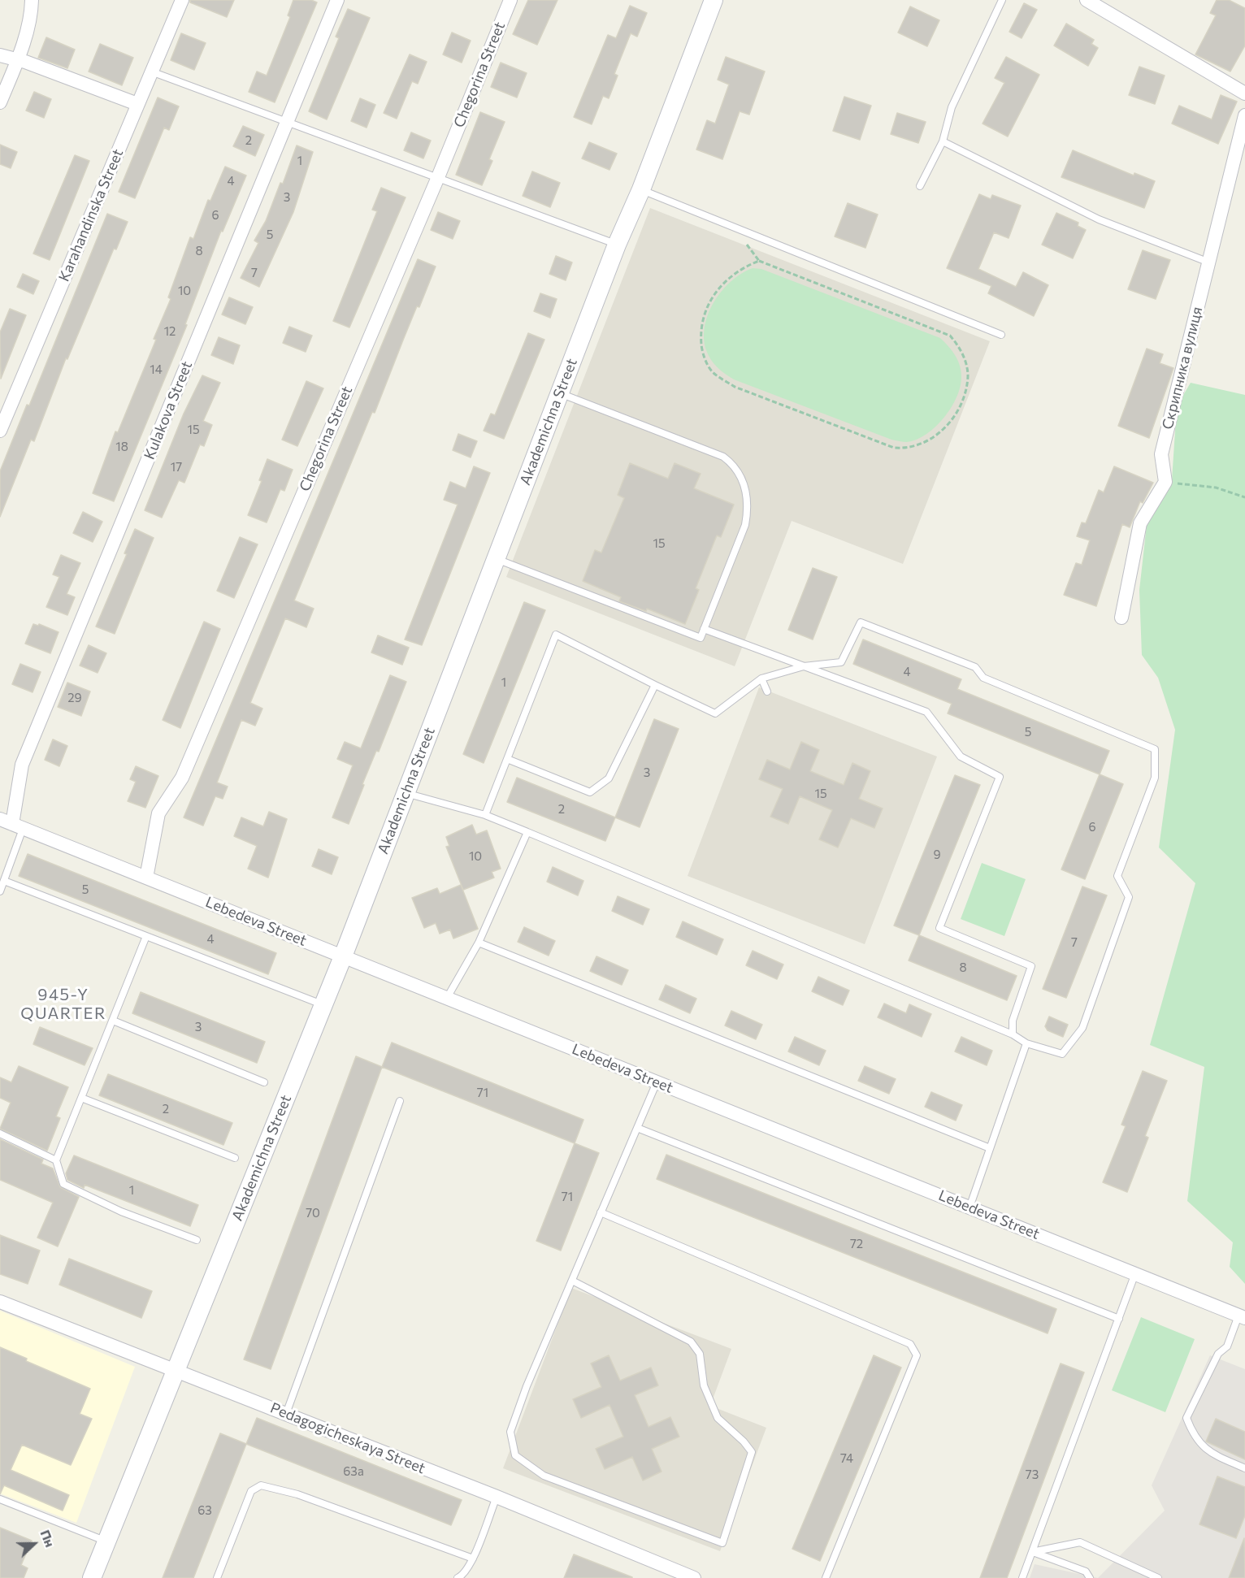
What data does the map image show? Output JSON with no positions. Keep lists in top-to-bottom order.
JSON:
{
  "streets": {
    "main road": ["Akademichna Street"],
    "street": [
      "Chegorina Street",
      "Karahandinska Street",
      "Скрипника вулиця",
      "Kulakova Street",
      "Lebedeva Street",
      "Pedagogicheskaya Street"
    ]
  },
  "crossings": [
    ["Chegorina Street", "Lebedeva Street"],
    ["Kulakova Street", "Lebedeva Street"],
    ["Akademichna Street", "Lebedeva Street"],
    ["Akademichna Street", "Pedagogicheskaya Street"]
  ],
  "districts": ["945-Y QUARTER"],
  "house_numbers": [
    "2",
    "1",
    "4",
    "3",
    "6",
    "5",
    "8",
    "7",
    "10",
    "12",
    "14",
    "15",
    "18",
    "17",
    "15",
    "4",
    "1",
    "29",
    "5",
    "3",
    "15",
    "2",
    "6",
    "9",
    "10",
    "5",
    "4",
    "7",
    "8",
    "3",
    "71",
    "2",
    "1",
    "71",
    "70",
    "72",
    "74",
    "63а",
    "73",
    "63"
  ],
  "north": "right"
}
